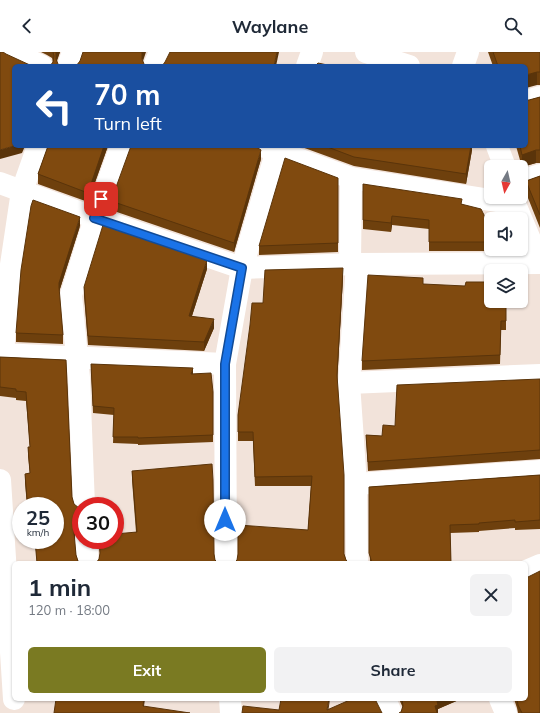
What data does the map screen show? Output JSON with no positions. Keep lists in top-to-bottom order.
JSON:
{
  "north": "bottom",
  "page": {
    "header": "Waylane",
    "turn": ["70 m", "Turn left"],
    "speed": "25 km/h",
    "limit": "30",
    "heading": ["1 min", "120 m · 18:00"],
    "buttons": ["Exit", "Share"]
  }
}
